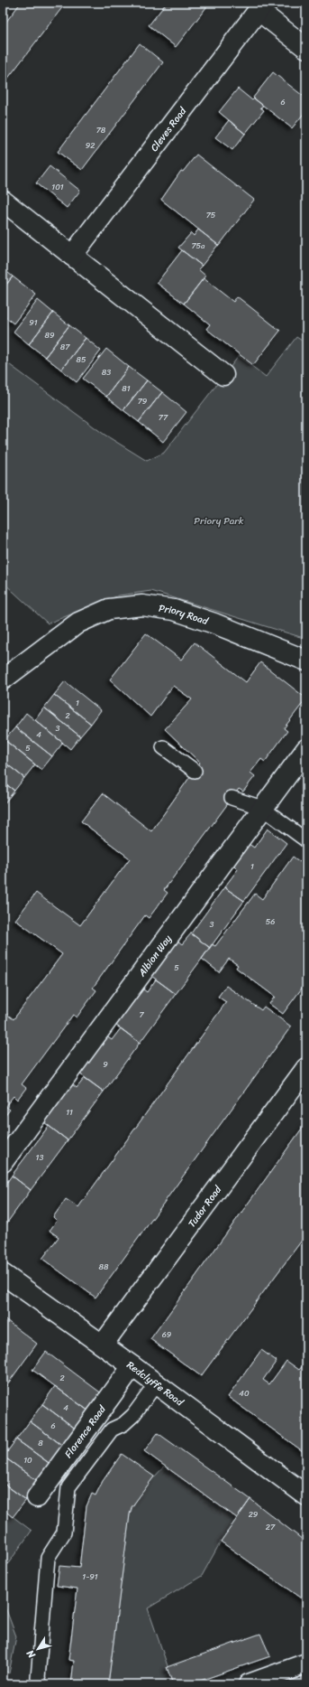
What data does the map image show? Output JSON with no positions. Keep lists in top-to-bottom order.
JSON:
{
  "streets": {
    "street": [
      "Cleves Road",
      "Priory Road",
      "Albion Way",
      "Tudor Road",
      "Redclyffe Road",
      "Florence Road"
    ]
  },
  "crossings": [
    ["Tudor Road", "Redclyffe Road"],
    ["Redclyffe Road", "Florence Road"]
  ],
  "parks": ["Priory Park"],
  "house_numbers": [
    "6",
    "78",
    "92",
    "101",
    "75",
    "75a",
    "91",
    "89",
    "87",
    "85",
    "83",
    "81",
    "79",
    "77",
    "1",
    "2",
    "3",
    "4",
    "5",
    "1",
    "56",
    "3",
    "5",
    "7",
    "9",
    "11",
    "13",
    "88",
    "69",
    "2",
    "40",
    "4",
    "6",
    "8",
    "10",
    "29",
    "27",
    "1-91"
  ],
  "north": "bottom left"
}
